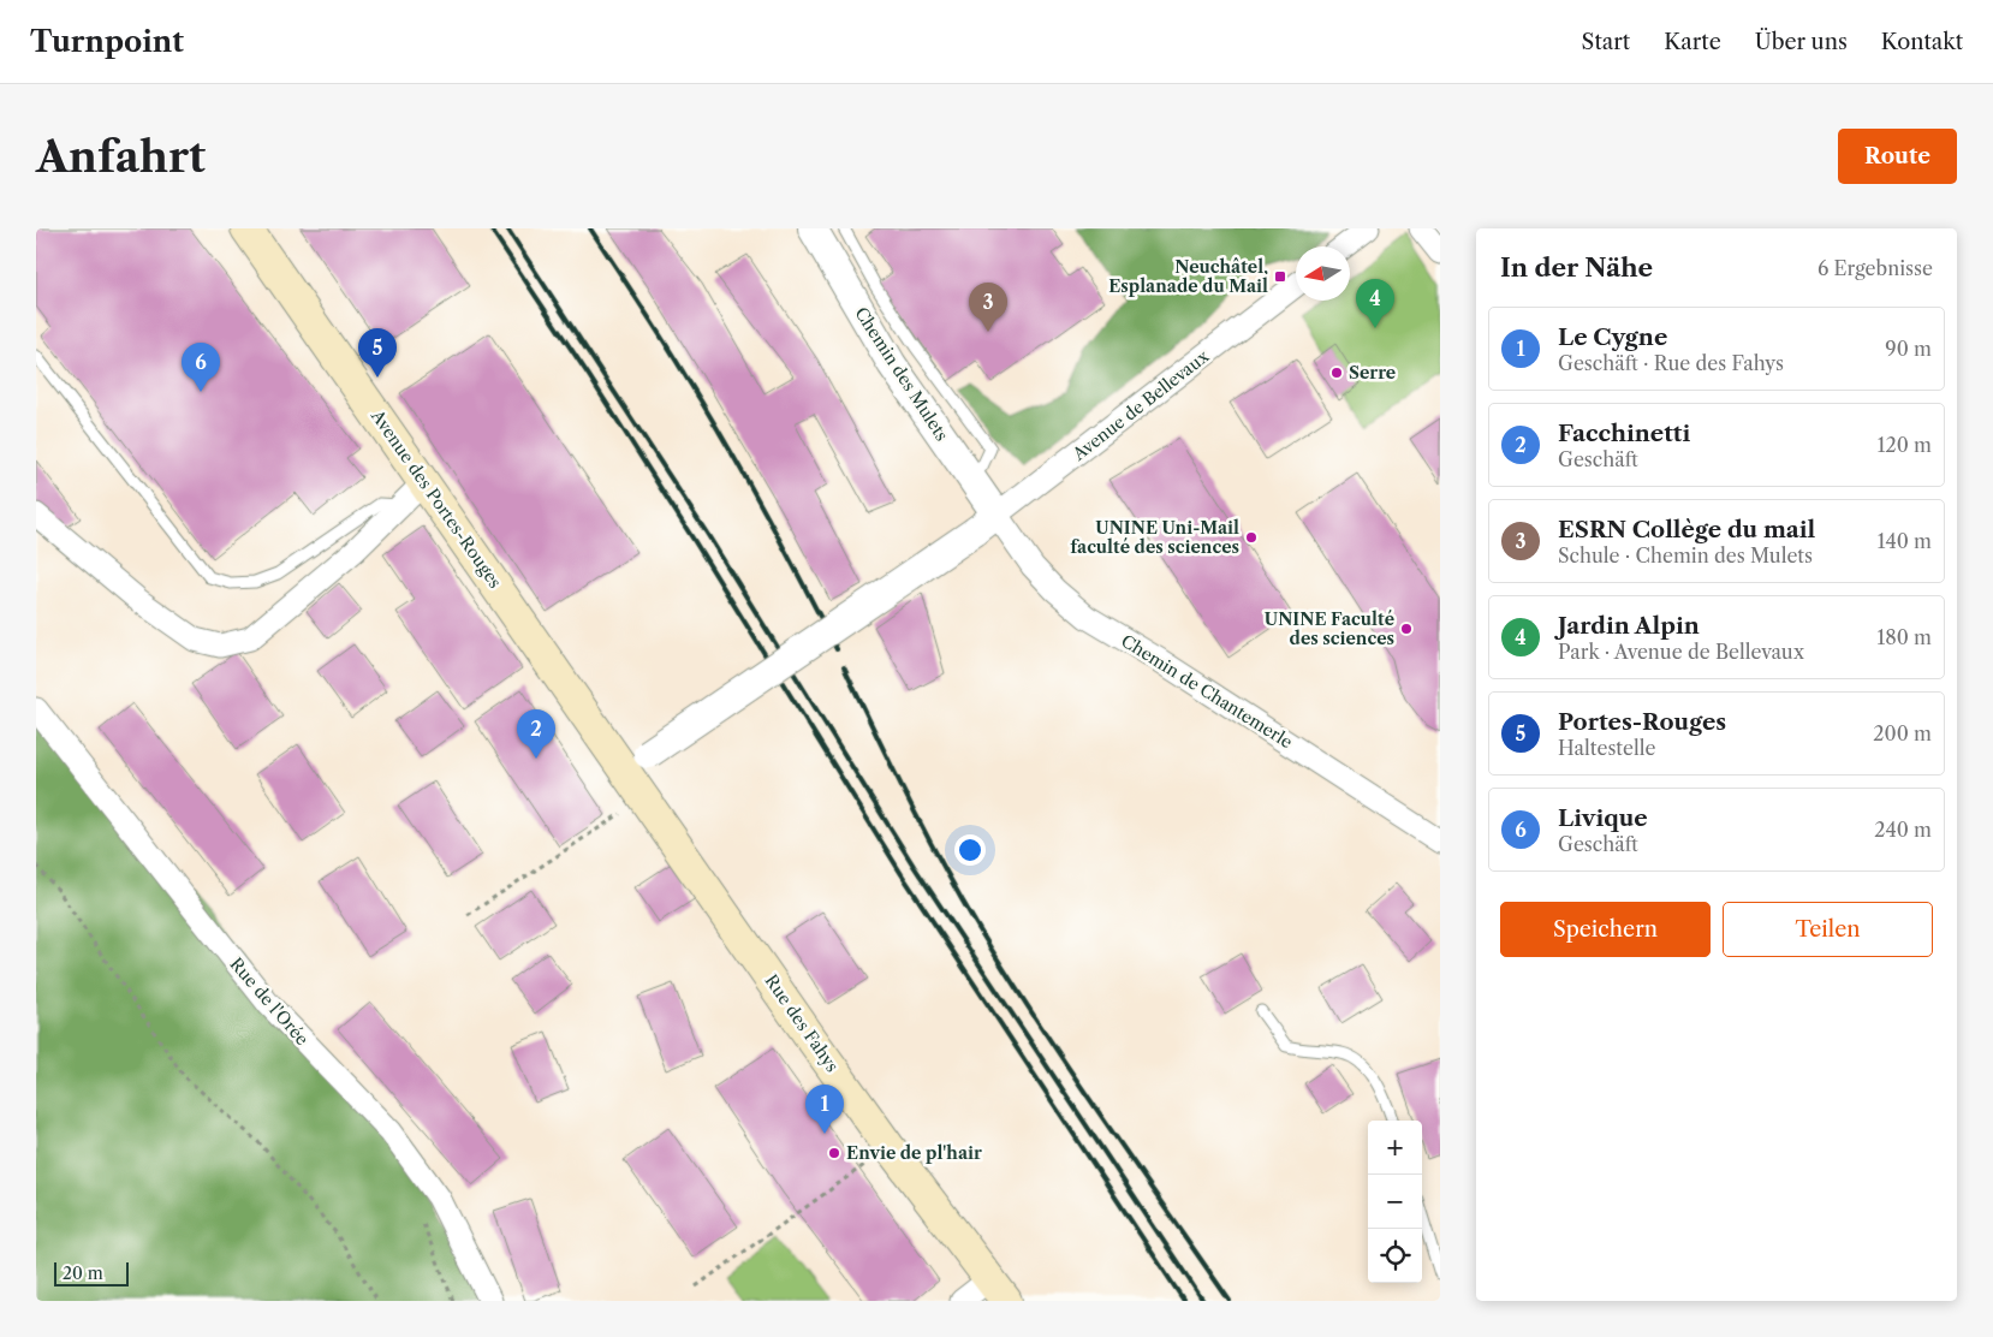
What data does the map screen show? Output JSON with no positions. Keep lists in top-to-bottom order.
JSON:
{
  "streets": {
    "main road": ["Avenue des Portes-Rouges", "Rue des Fahys"],
    "street": [
      "Chemin des Mulets",
      "Avenue de Bellevaux",
      "Chemin de Chantemerle",
      "Rue de l'Orée"
    ]
  },
  "crossings": [
    ["Chemin des Mulets", "Avenue de Bellevaux"],
    ["Chemin des Mulets", "Chemin de Chantemerle"],
    ["Avenue de Bellevaux", "Chemin de Chantemerle"],
    ["Avenue des Portes-Rouges", "Rue des Fahys"]
  ],
  "places": {
    "transit": ["Neuchâtel, Esplanade du Mail"],
    "other": [
      "Serre",
      "UNINE Uni-Mail faculté des sciences",
      "UNINE Faculté des sciences",
      "Envie de pl'hair"
    ]
  },
  "scale_bar": "20 m",
  "north": "left",
  "page": {
    "header": "Turnpoint",
    "nav": [
      "Start",
      "Karte",
      "Über uns",
      "Kontakt"
    ],
    "buttons": [
      "Route",
      ["Speichern", "Teilen"]
    ],
    "title": "Anfahrt",
    "heading": ["In der Nähe", "6 Ergebnisse"],
    "pins": [
      "4",
      "3",
      "5",
      "6",
      "2",
      "1"
    ],
    "list": [
      {
        "mark": "1",
        "name": "Le Cygne",
        "note": "Geschäft · Rue des Fahys",
        "value": "90 m"
      },
      {
        "mark": "2",
        "name": "Facchinetti",
        "note": "Geschäft",
        "value": "120 m"
      },
      {
        "mark": "3",
        "name": "ESRN Collège du mail",
        "note": "Schule · Chemin des Mulets",
        "value": "140 m"
      },
      {
        "mark": "4",
        "name": "Jardin Alpin",
        "note": "Park · Avenue de Bellevaux",
        "value": "180 m"
      },
      {
        "mark": "5",
        "name": "Portes-Rouges",
        "note": "Haltestelle",
        "value": "200 m"
      },
      {
        "mark": "6",
        "name": "Livique",
        "note": "Geschäft",
        "value": "240 m"
      }
    ],
    "map_buttons": ["+", "−"],
    "scale": "20 m"
  }
}
